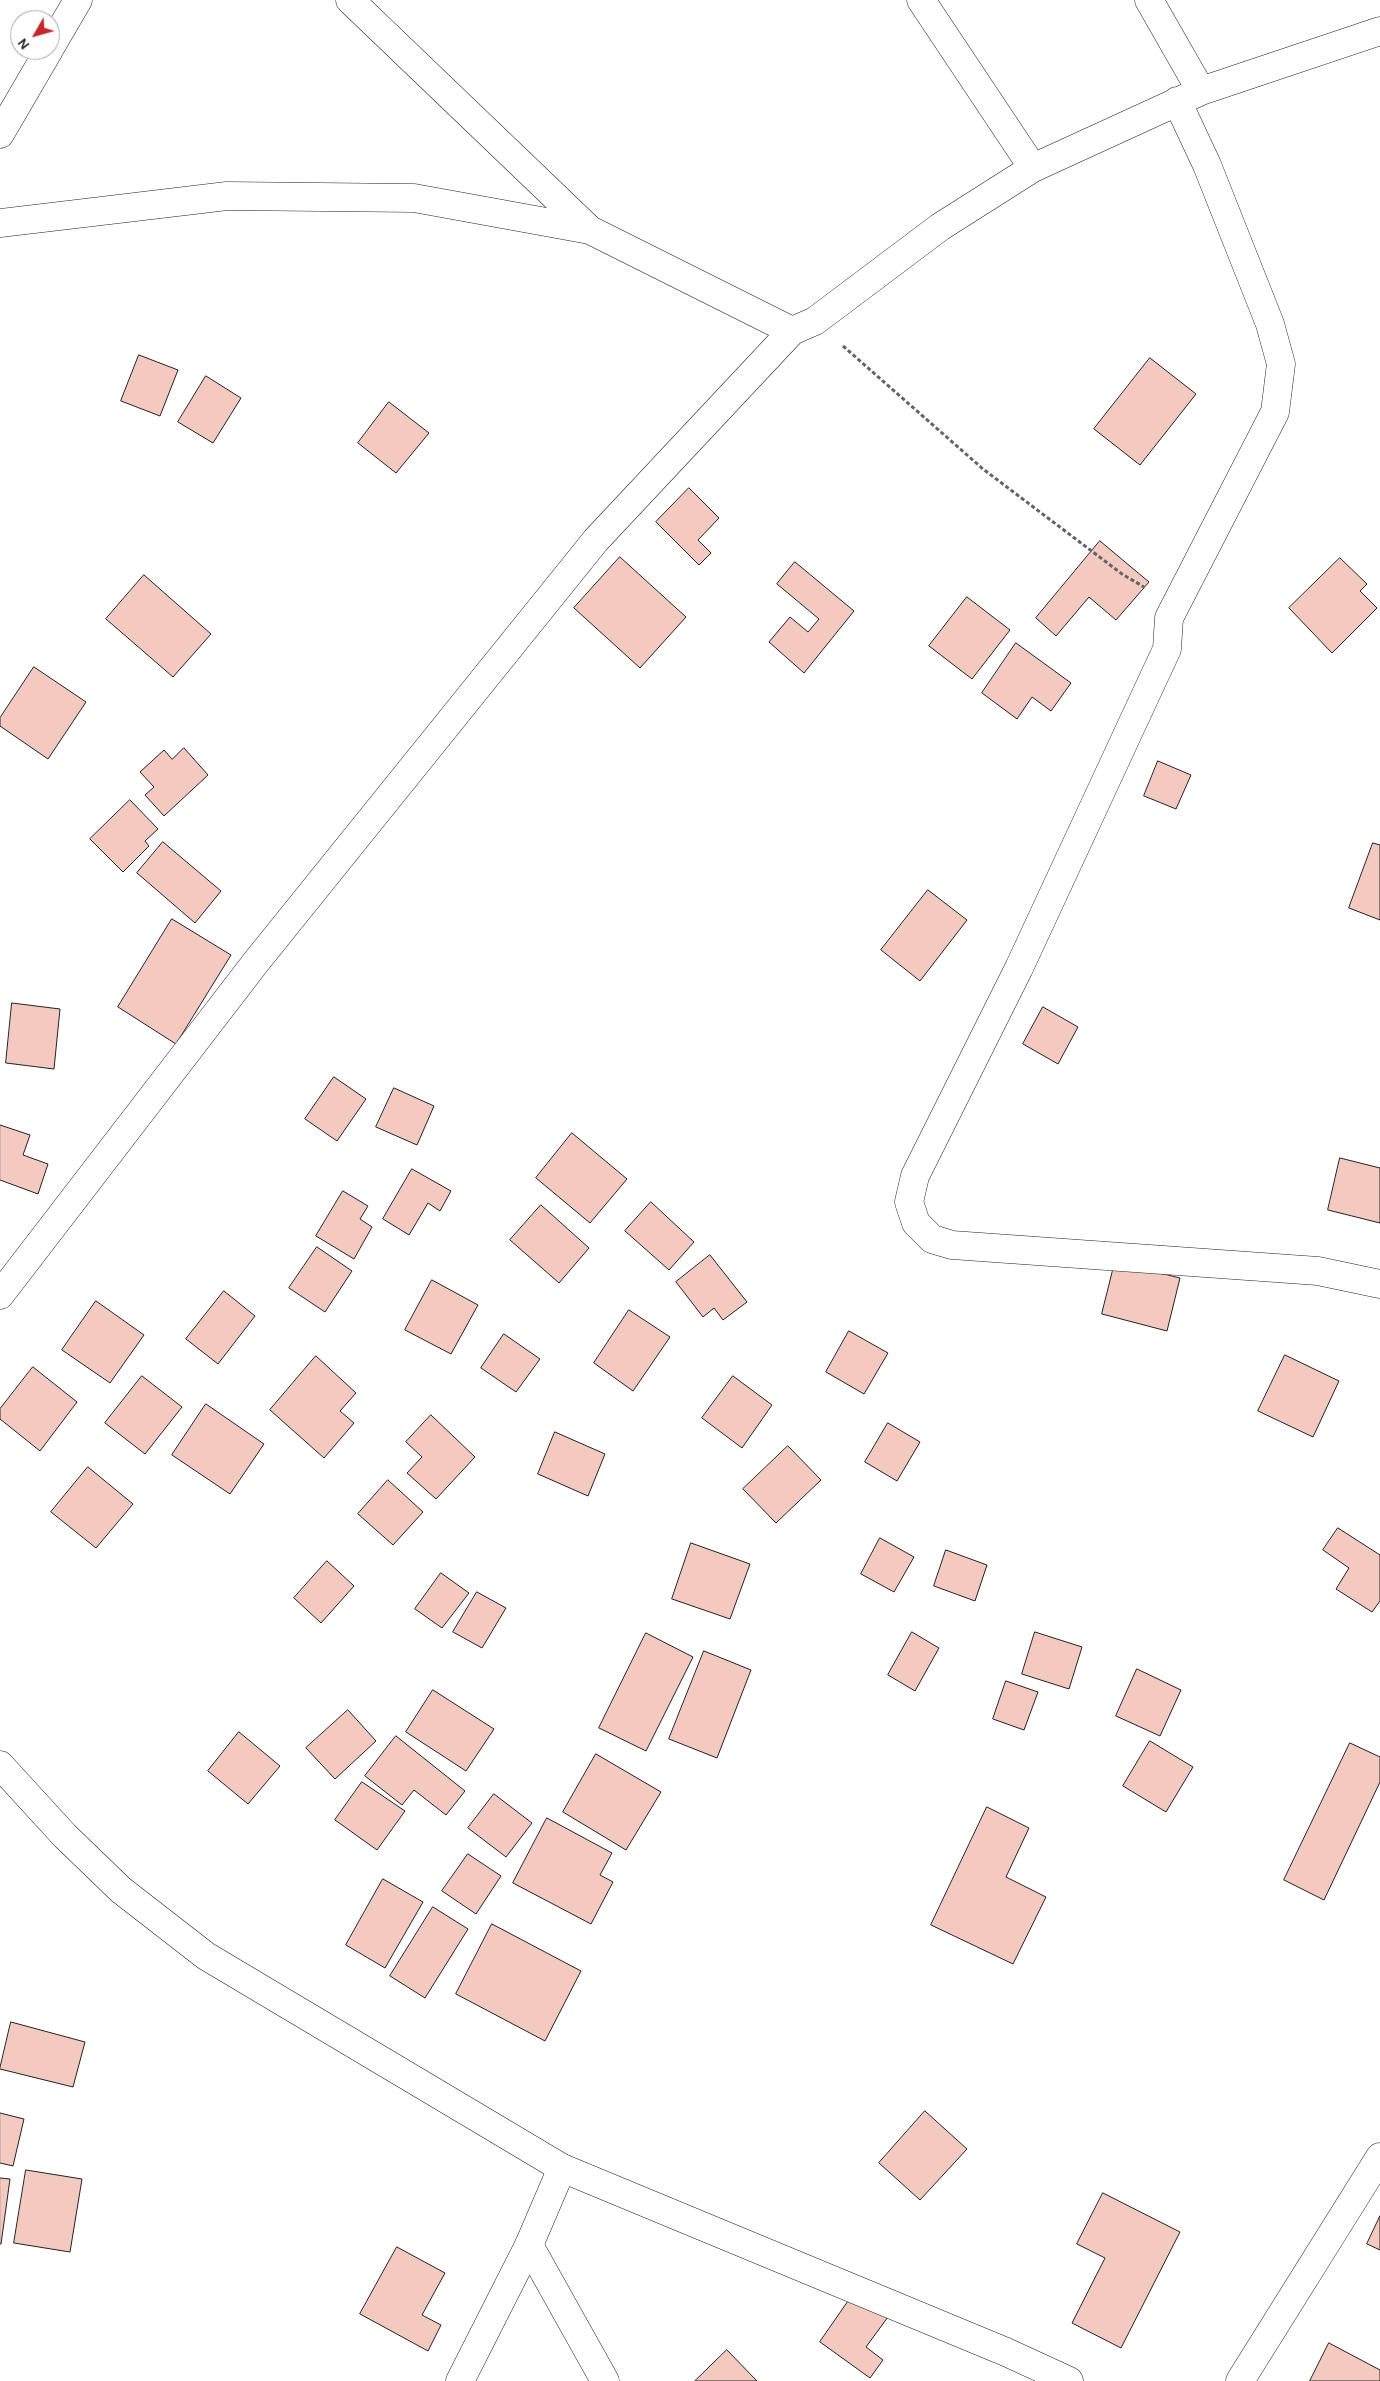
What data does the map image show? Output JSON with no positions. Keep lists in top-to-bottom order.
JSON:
{
  "north": "bottom left"
}
